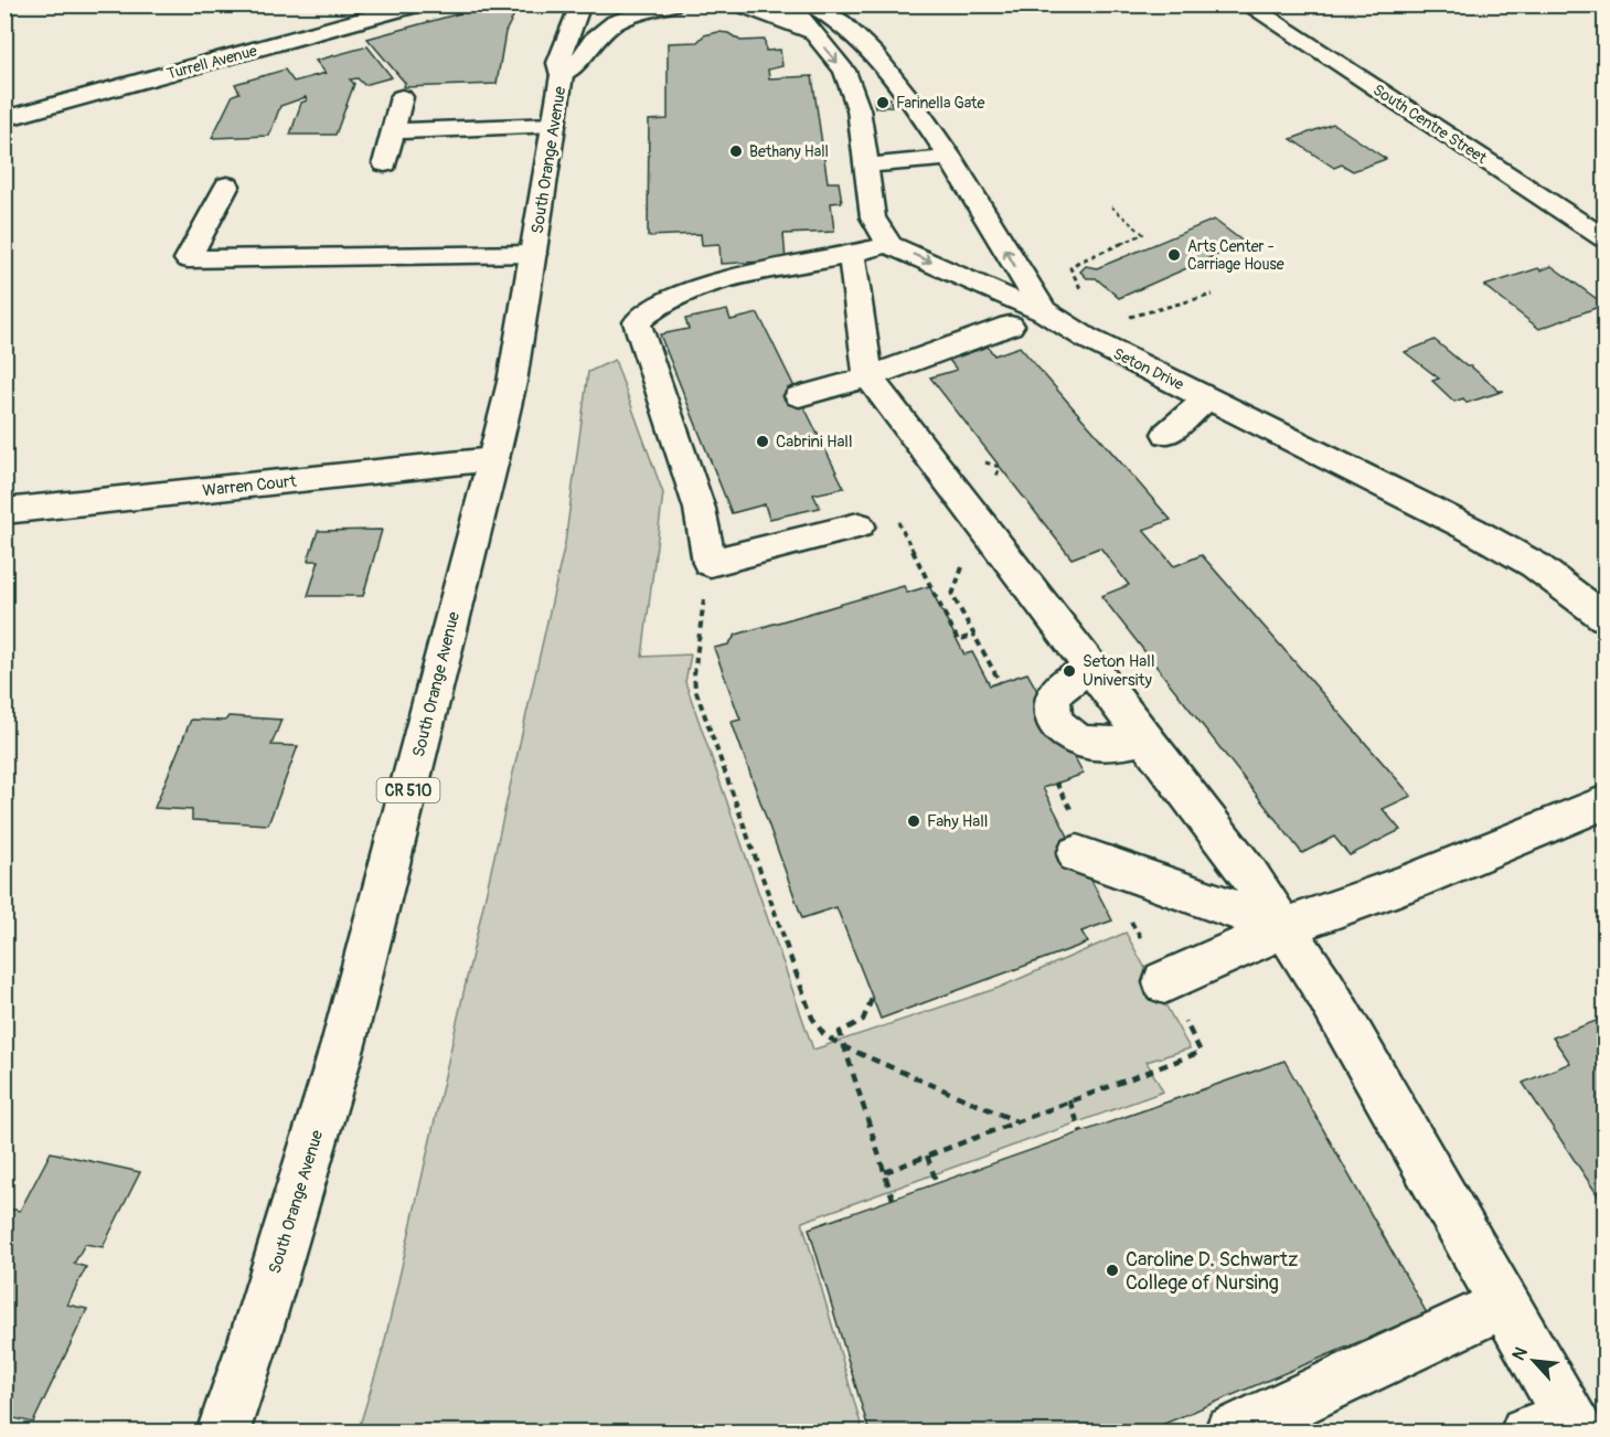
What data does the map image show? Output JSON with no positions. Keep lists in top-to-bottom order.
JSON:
{
  "streets": {
    "street": [
      "Turrell Avenue",
      "South Centre Street",
      "South Orange Avenue",
      "Seton Drive",
      "Warren Court",
      "CR 510"
    ]
  },
  "crossings": [
    ["South Orange Avenue", "Warren Court"]
  ],
  "places": [
    "Farinella Gate",
    "Bethany Hall",
    "Arts Center - Carriage House",
    "Cabrini Hall",
    "Seton Hall University",
    "Fahy Hall",
    "Caroline D. Schwartz College of Nursing"
  ],
  "north": "top left"
}
